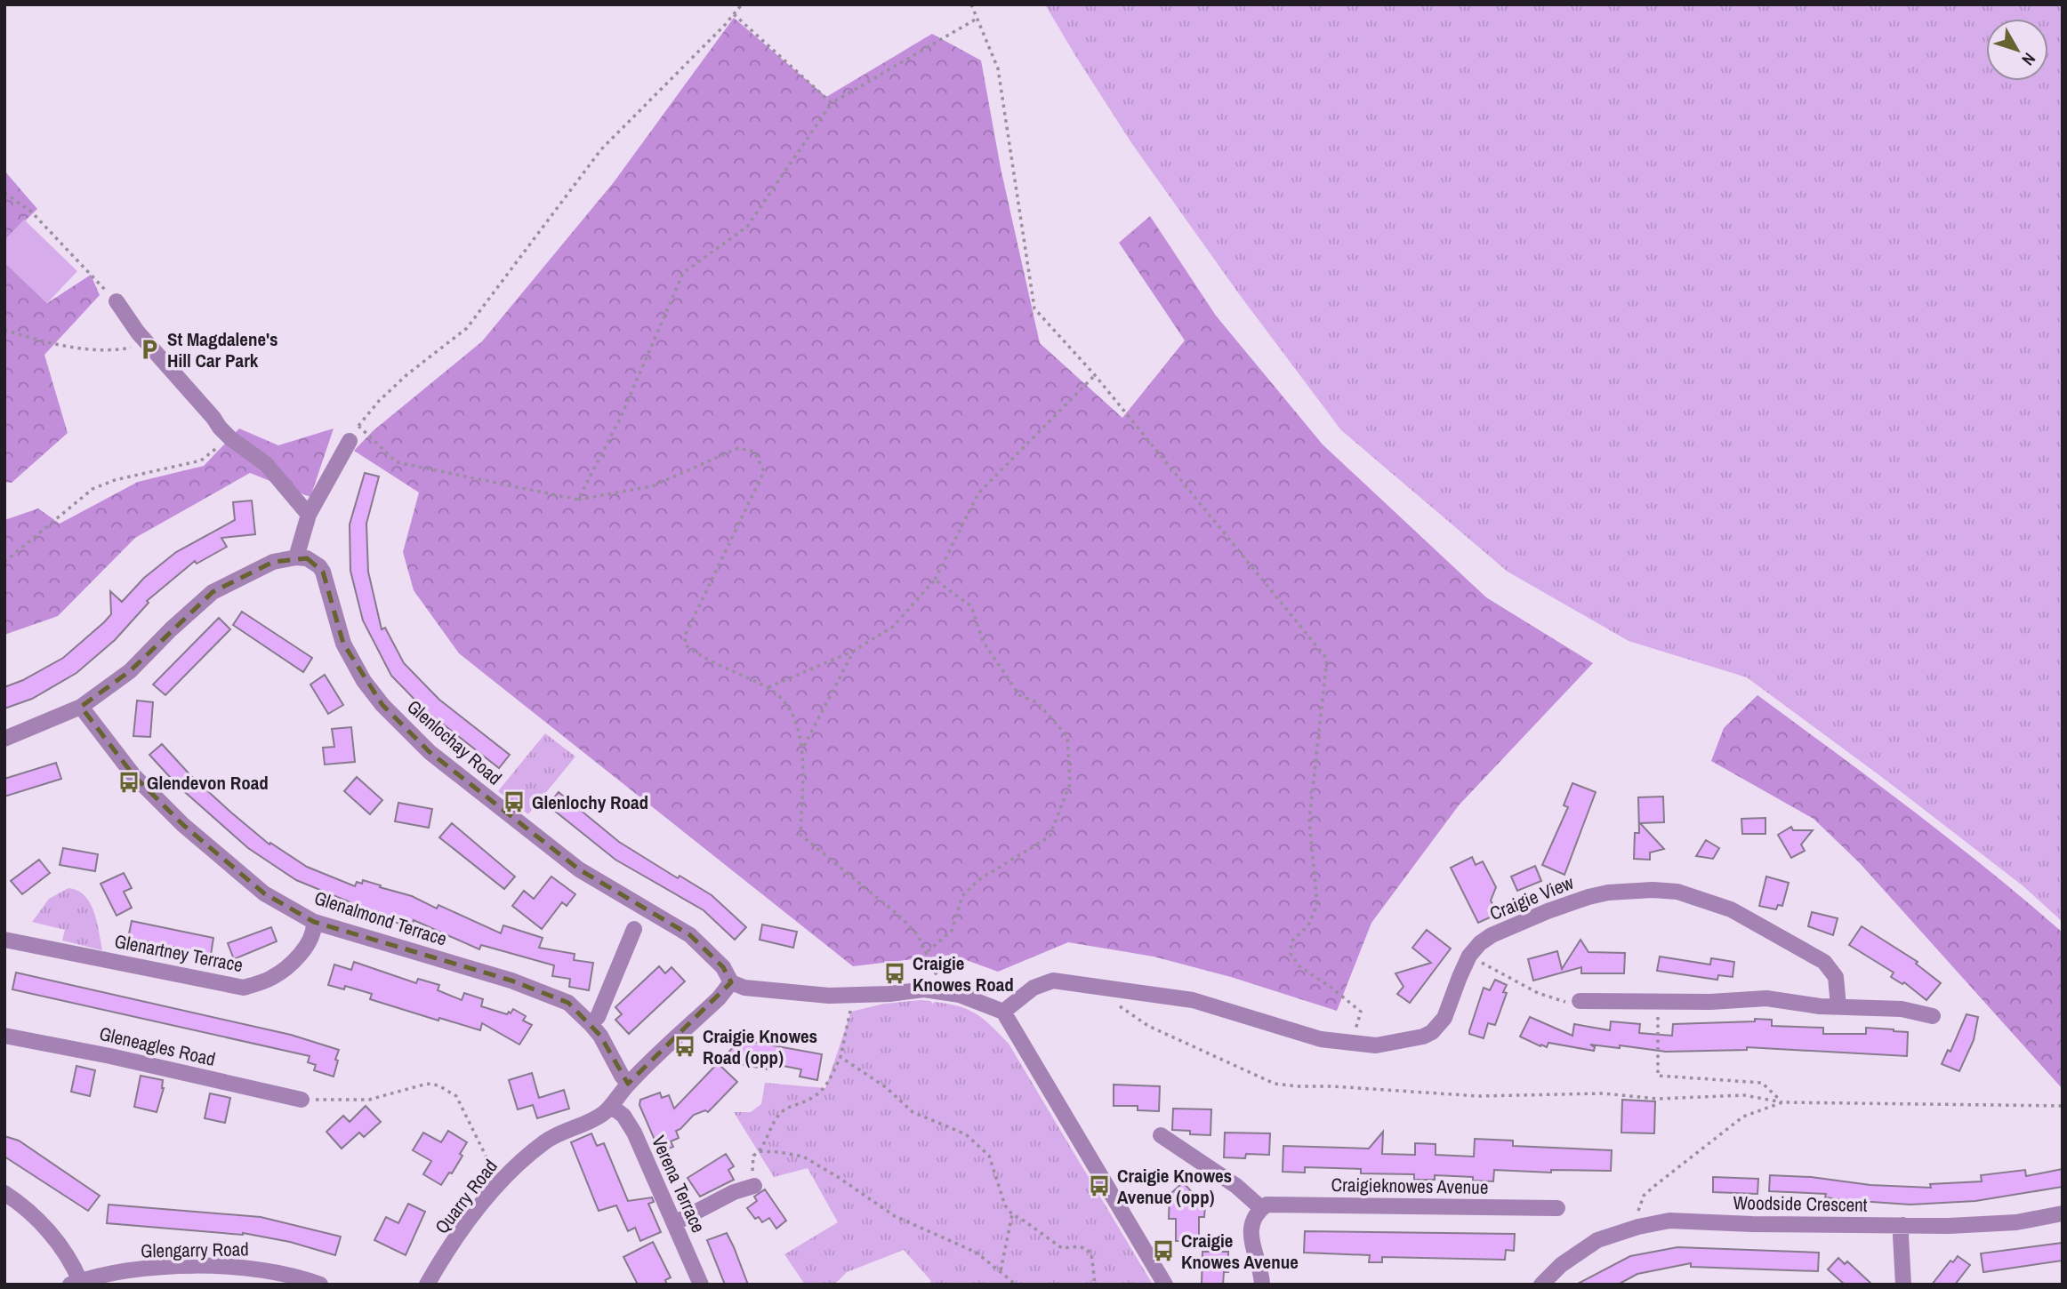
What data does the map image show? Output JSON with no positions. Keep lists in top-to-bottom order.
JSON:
{
  "streets": {
    "street": [
      "Glenlochay Road",
      "Craigie View",
      "Glenalmond Terrace",
      "Glenartney Terrace",
      "Gleneagles Road",
      "Verena Terrace",
      "Craigieknowes Avenue",
      "Quarry Road",
      "Woodside Crescent",
      "Glengarry Road"
    ]
  },
  "crossings": [
    ["Glenalmond Terrace", "Glenartney Terrace"],
    ["Verena Terrace", "Quarry Road"]
  ],
  "places": {
    "parking": ["St Magdalene's Hill Car Park"],
    "bus stop": [
      "Glendevon Road",
      "Glenlochy Road",
      "Craigie Knowes Road",
      "Craigie Knowes Road (opp)",
      "Craigie Knowes Avenue (opp)",
      "Craigie Knowes Avenue"
    ]
  },
  "north": "bottom right"
}
